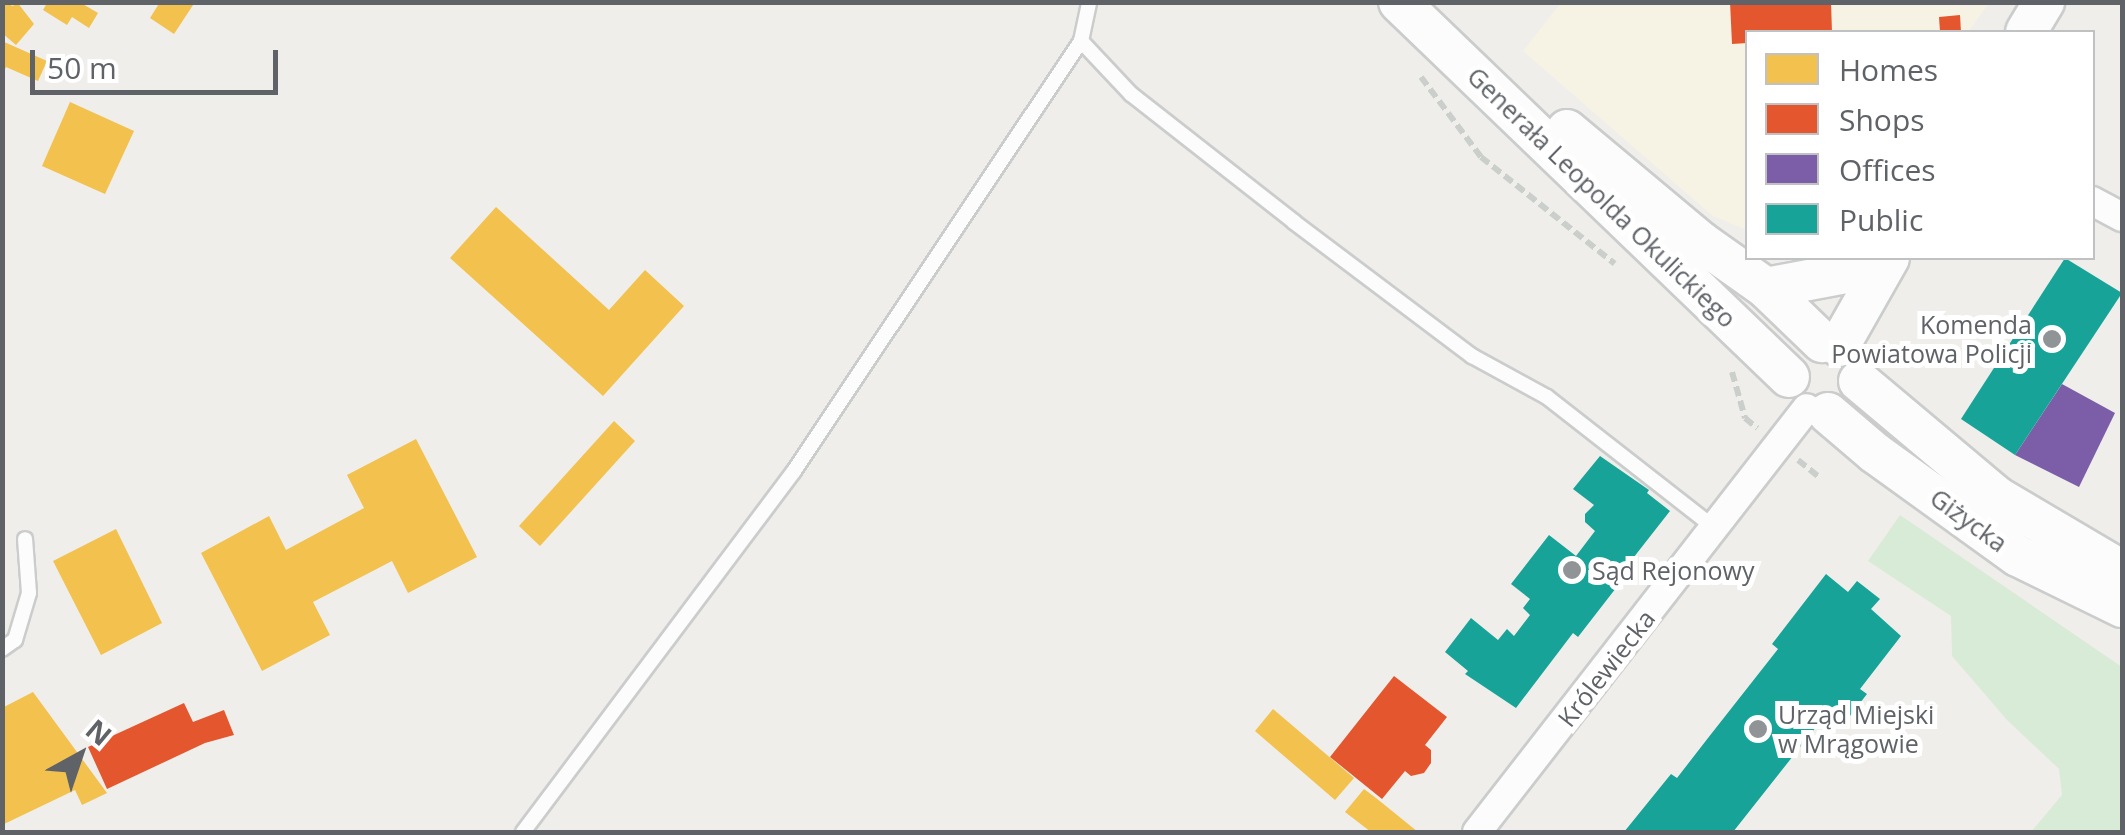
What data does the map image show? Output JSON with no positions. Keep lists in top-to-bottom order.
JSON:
{
  "streets": {
    "street": ["Generała Leopolda Okulickiego", "Giżycka", "Królewiecka"]
  },
  "crossings": [
    ["Generała Leopolda Okulickiego", "Giżycka"],
    ["Generała Leopolda Okulickiego", "Królewiecka"],
    ["Giżycka", "Królewiecka"]
  ],
  "places": ["Komenda Powiatowa Policji", "Sąd Rejonowy", "Urząd Miejski w Mrągowie"],
  "legend": [
    "Homes",
    "Shops",
    "Offices",
    "Public"
  ],
  "scale_bar": "50 m",
  "north": "top right"
}
